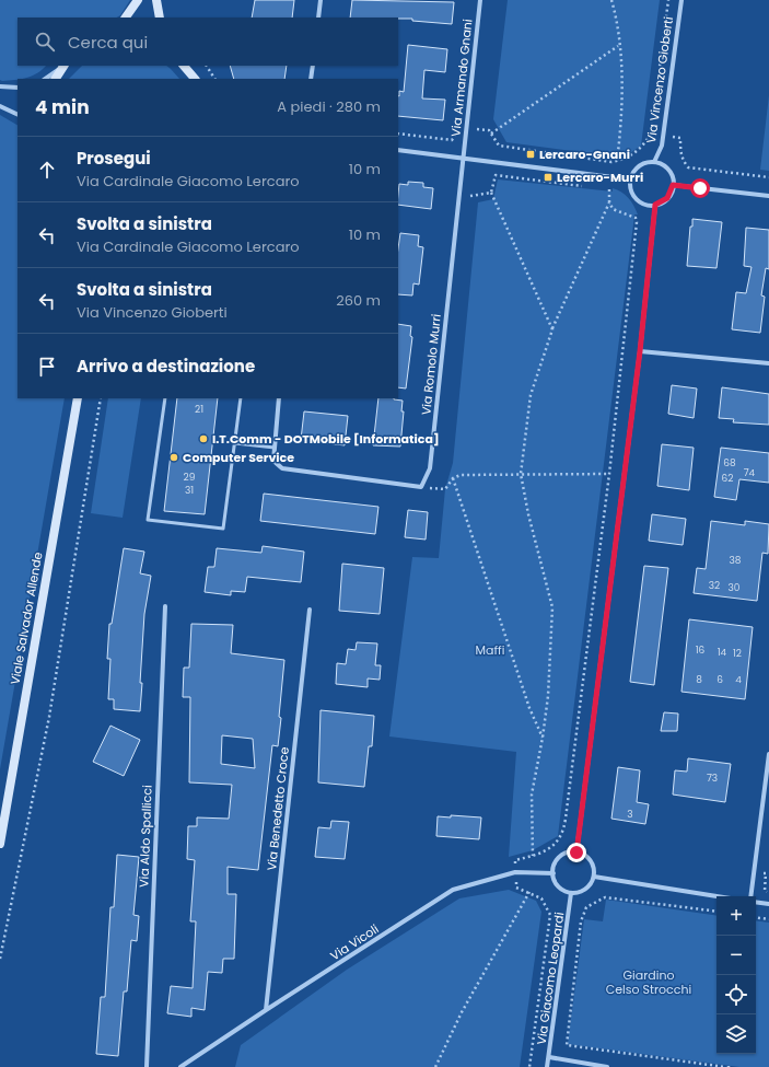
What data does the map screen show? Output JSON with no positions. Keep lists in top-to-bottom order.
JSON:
{
  "streets": {
    "main road": ["Viale Salvador Allende"],
    "street": [
      "Via Armando Gnani",
      "Via Vincenzo Gioberti",
      "Via Romolo Murri",
      "Via Benedetto Croce",
      "Via Aldo Spallicci",
      "Via Vicoli",
      "Via Giacomo Leopardi"
    ]
  },
  "crossings": [
    ["Via Armando Gnani", "Via Romolo Murri"],
    ["Via Benedetto Croce", "Via Vicoli"],
    ["Via Vicoli", "Via Giacomo Leopardi"]
  ],
  "parks": ["Maffi", "Giardino Celso Strocchi"],
  "places": {
    "transit": ["Lercaro-Gnani", "Lercaro-Murri"],
    "other": ["I.T.Comm - DOTMobile [Informatica]", "Computer Service"]
  },
  "house_numbers": [
    "21",
    "68",
    "74",
    "29",
    "62",
    "31",
    "38",
    "32",
    "30",
    "16",
    "14",
    "12",
    "8",
    "6",
    "4",
    "73",
    "3"
  ],
  "page": {
    "search": "Cerca qui",
    "heading": ["4 min", "A piedi · 280 m"],
    "list": [
      ["Prosegui", "Via Cardinale Giacomo Lercaro", "10 m"],
      ["Svolta a sinistra", "Via Cardinale Giacomo Lercaro", "10 m"],
      ["Svolta a sinistra", "Via Vincenzo Gioberti", "260 m"],
      "Arrivo a destinazione"
    ],
    "map_buttons": ["+", "−"]
  }
}
